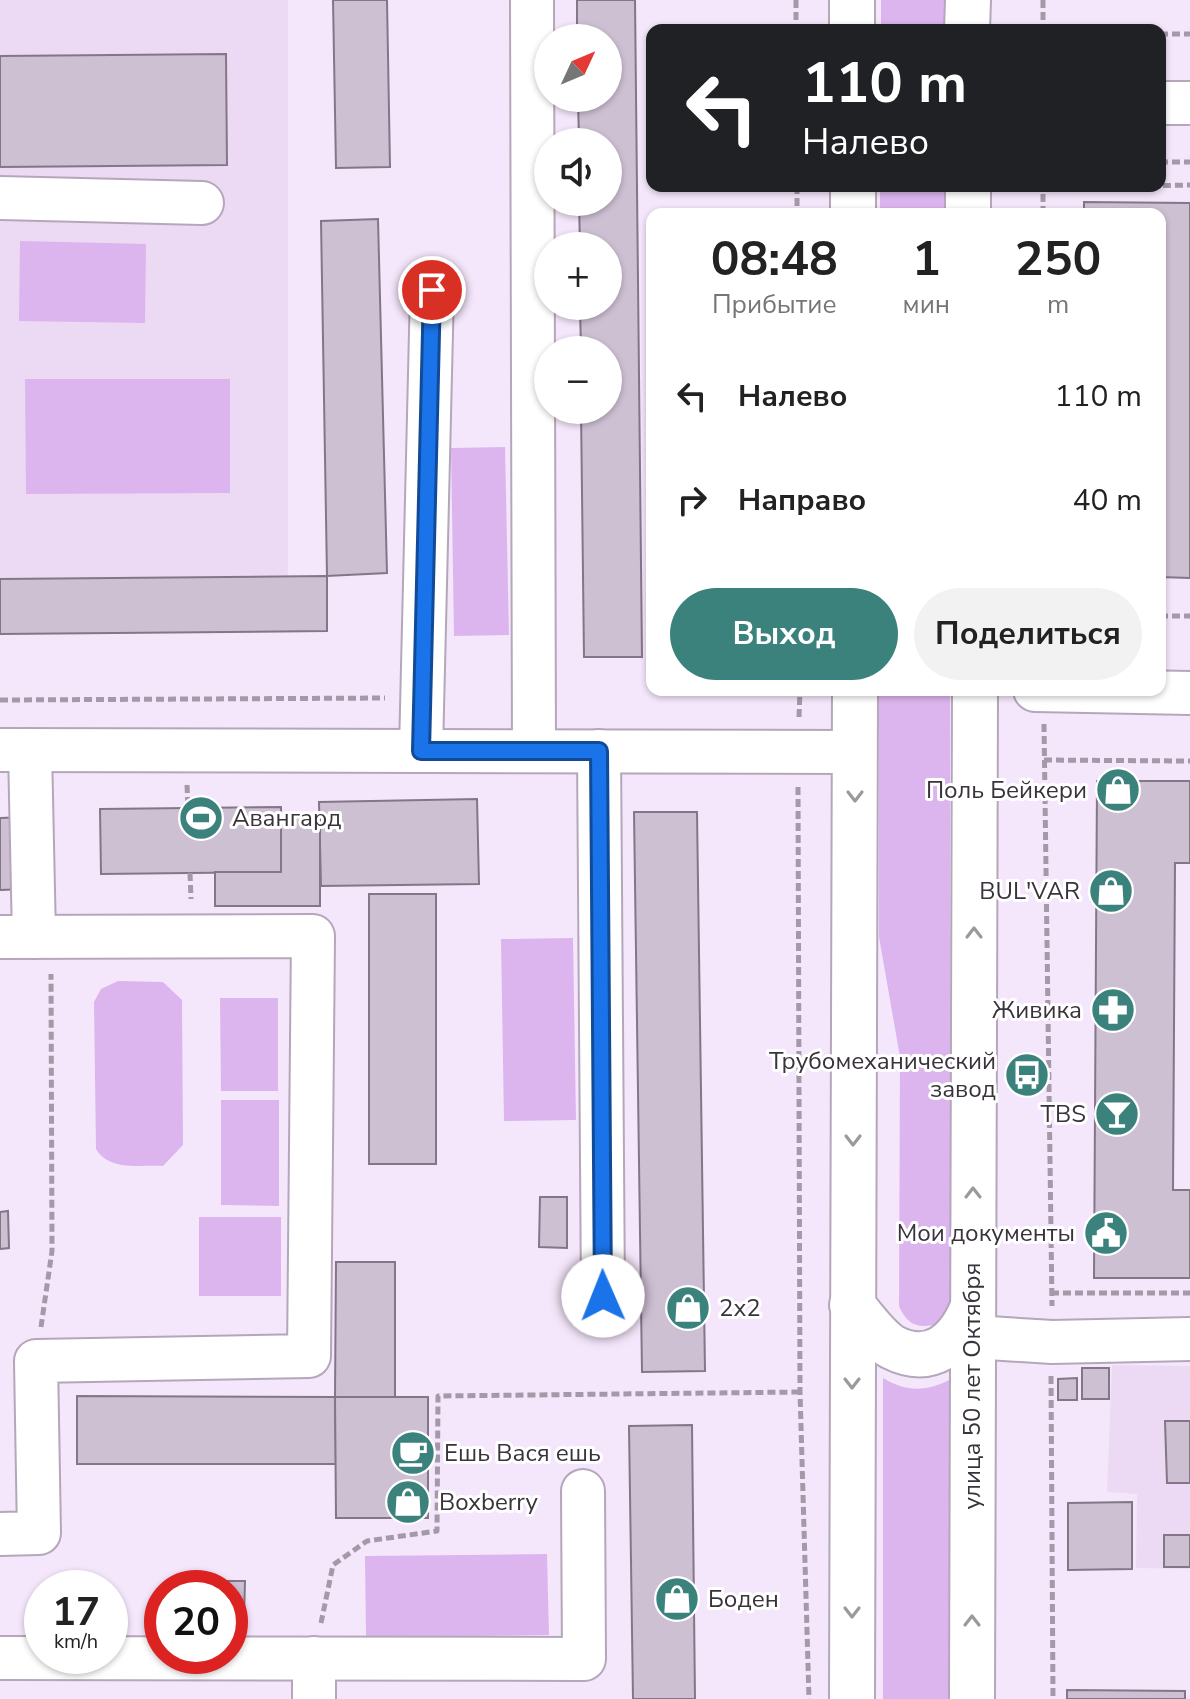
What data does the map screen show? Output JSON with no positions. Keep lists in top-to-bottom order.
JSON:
{
  "streets": {
    "main road": ["улица 50 лет Октября"]
  },
  "places": {
    "shop": [
      "Поль Бейкери",
      "BUL'VAR",
      "2х2",
      "Boxberry",
      "Боден"
    ],
    "sports": ["Авангард"],
    "pharmacy": ["Живика"],
    "bus stop": ["Трубомеханический завод"],
    "bar": ["TBS"],
    "public building": ["Мои документы"],
    "cafe": ["Ешь Вася ешь"]
  },
  "north": "top right",
  "page": {
    "map_buttons": ["+", "−"],
    "turn": ["110 m", "Налево"],
    "eta": [
      "08:48",
      "Прибытие",
      "1",
      "мин",
      "250",
      "m"
    ],
    "list": [
      {
        "name": "Налево",
        "value": "110 m"
      },
      {
        "name": "Направо",
        "value": "40 m"
      }
    ],
    "buttons": ["Выход", "Поделиться"],
    "speed": "17 km/h",
    "limit": "20"
  }
}
